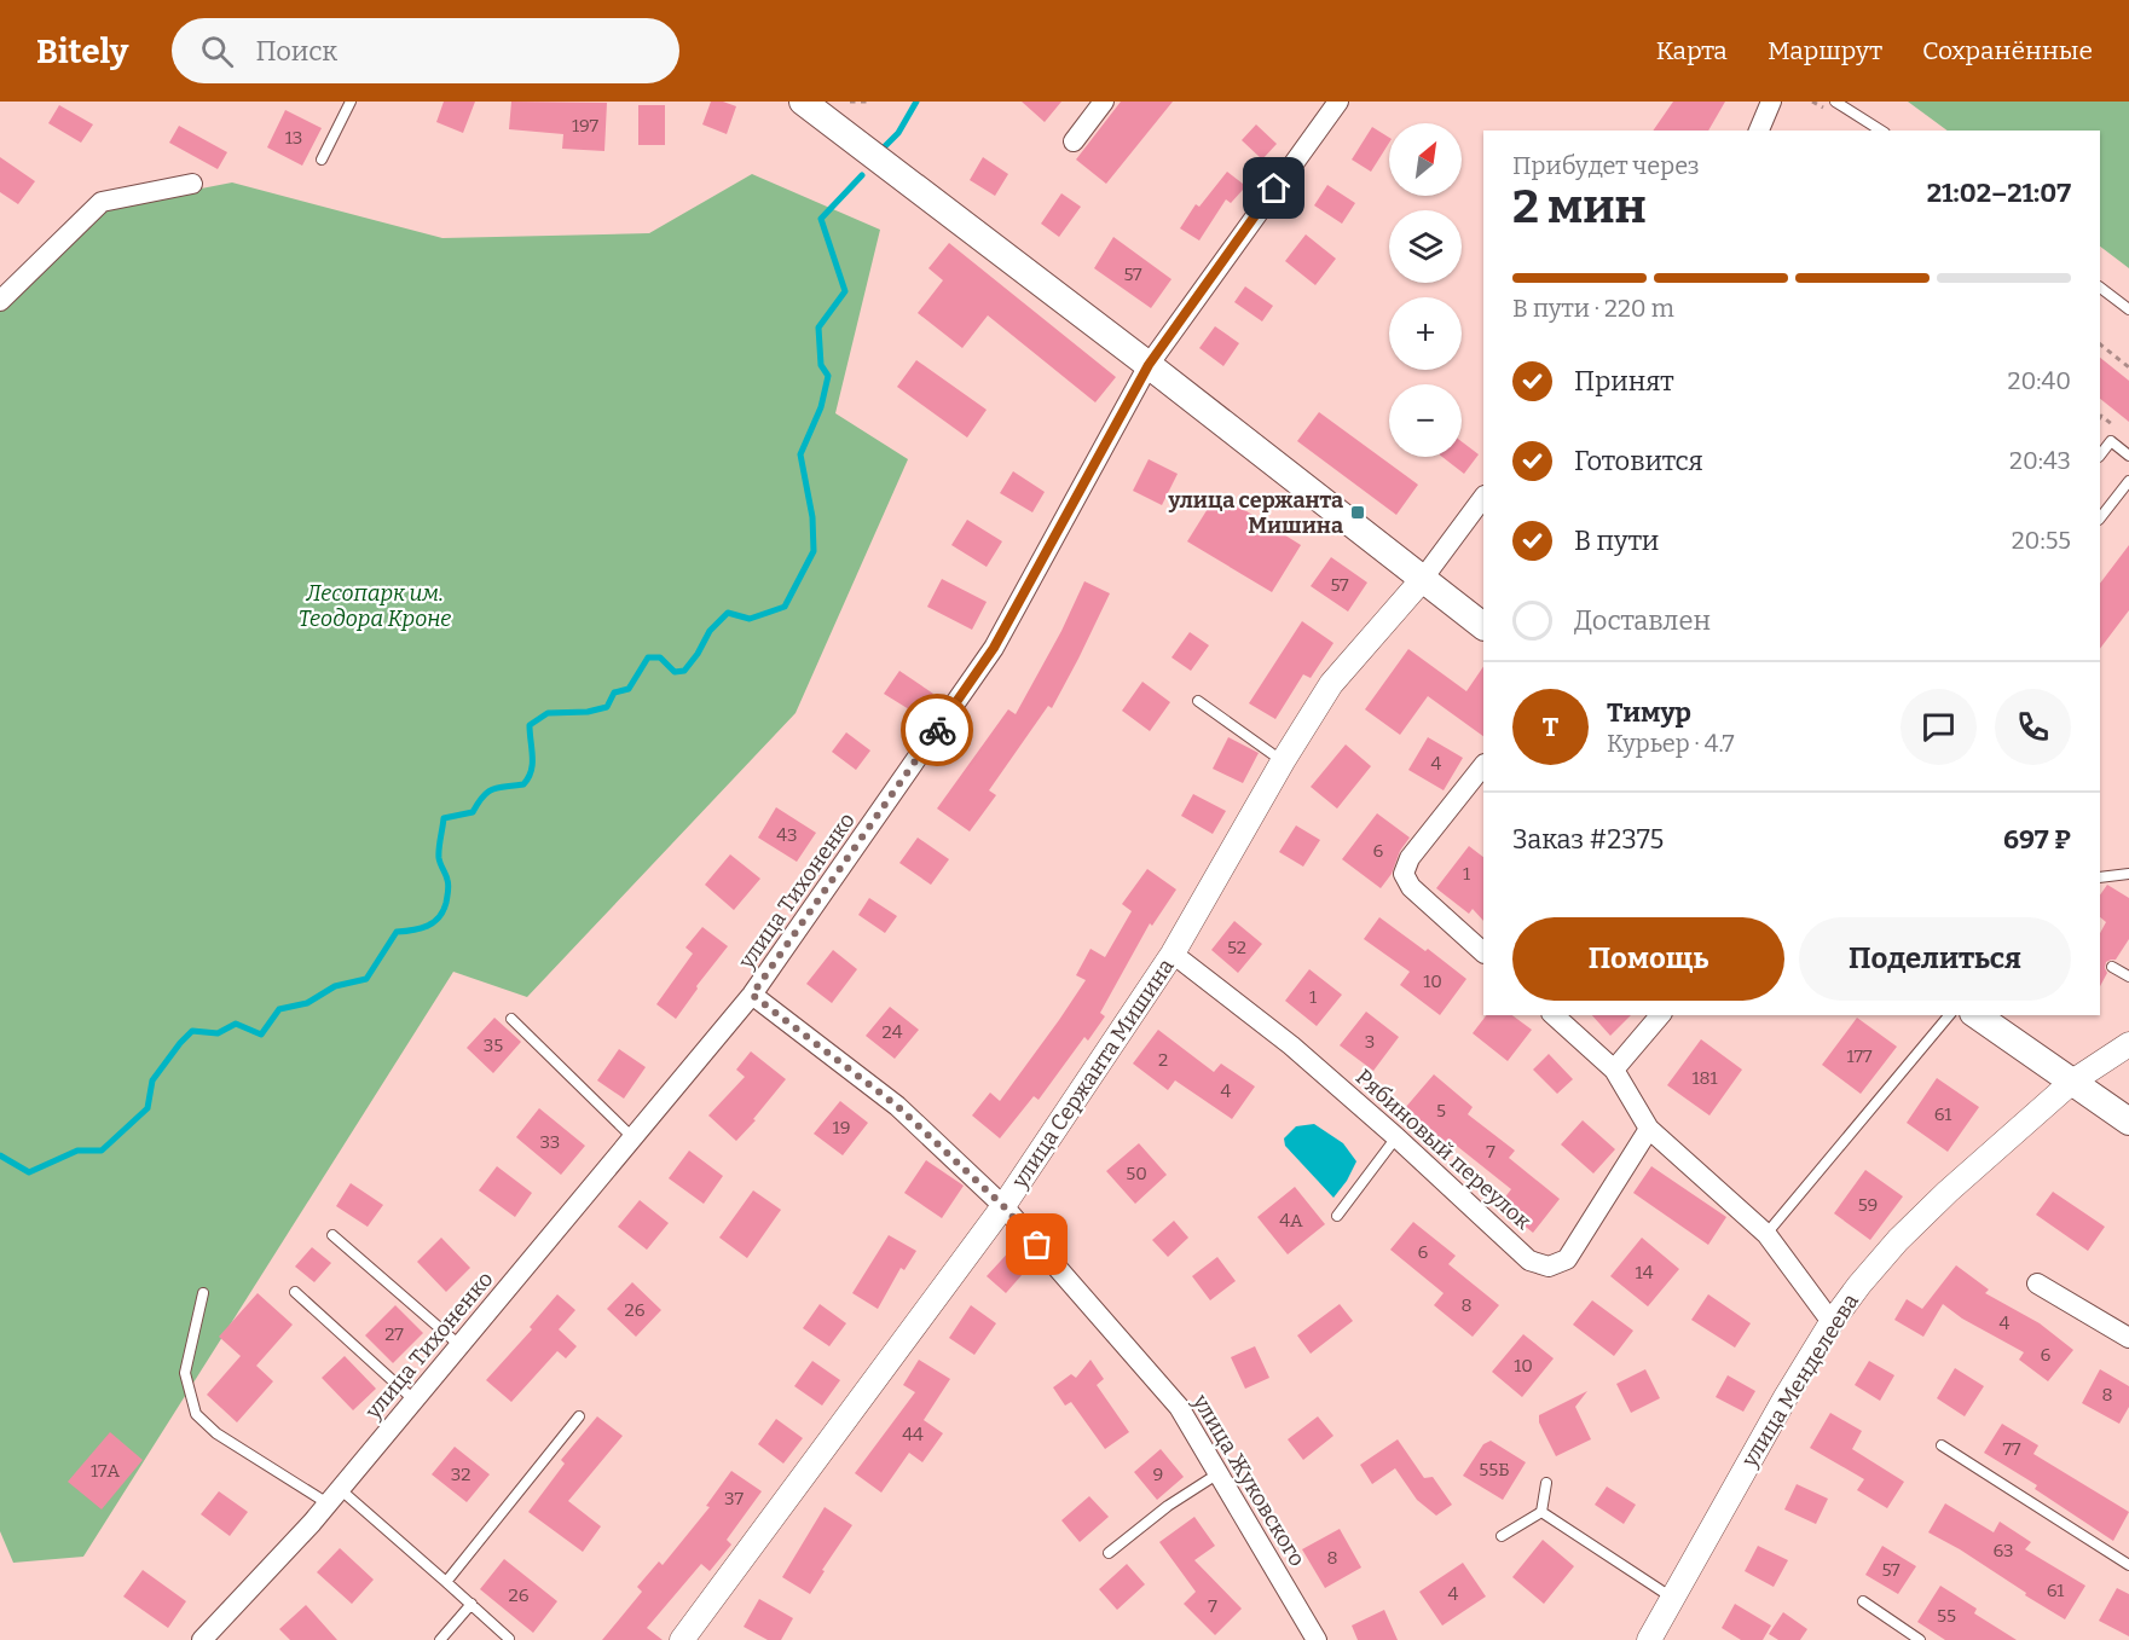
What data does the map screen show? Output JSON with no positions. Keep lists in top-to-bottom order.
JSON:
{
  "streets": {
    "street": [
      "улица Тихоненко",
      "улица Сержанта Мишина",
      "Рябиновый переулок",
      "улица Менделеева",
      "улица Жуковского"
    ]
  },
  "crossings": [
    ["улица Тихоненко", "улица Жуковского"],
    ["улица Сержанта Мишина", "Рябиновый переулок"],
    ["улица Сержанта Мишина", "улица Жуковского"]
  ],
  "parks": ["Лесопарк им. Теодора Кроне"],
  "places": {
    "transit": ["улица cержанта Мишина"]
  },
  "house_numbers": [
    "197",
    "13",
    "57",
    "57",
    "4",
    "43",
    "6",
    "1",
    "52",
    "10",
    "1",
    "24",
    "3",
    "35",
    "177",
    "2",
    "181",
    "4",
    "5",
    "61",
    "19",
    "33",
    "7",
    "50",
    "59",
    "4А",
    "6",
    "14",
    "8",
    "26",
    "4",
    "27",
    "6",
    "10",
    "8",
    "44",
    "77",
    "55Б",
    "17А",
    "32",
    "9",
    "37",
    "63",
    "8",
    "57",
    "61",
    "4",
    "26",
    "7",
    "55"
  ],
  "north": "top right",
  "page": {
    "header": "Bitely",
    "search": "Поиск",
    "nav": ["Карта", "Маршрут", "Сохранённые"],
    "map_buttons": ["+", "−"],
    "heading": ["2 мин", "Прибудет через", "21:02–21:07"],
    "panel": [
      "Тимур",
      "Курьер · 4.7",
      "Заказ #2375",
      "697 ₽"
    ],
    "bar": "В пути · 220 m",
    "list": [
      ["Принят", "20:40"],
      ["Готовится", "20:43"],
      ["В пути", "20:55"],
      "Доставлен"
    ],
    "round": "Т",
    "buttons": ["Помощь", "Поделиться"]
  }
}
